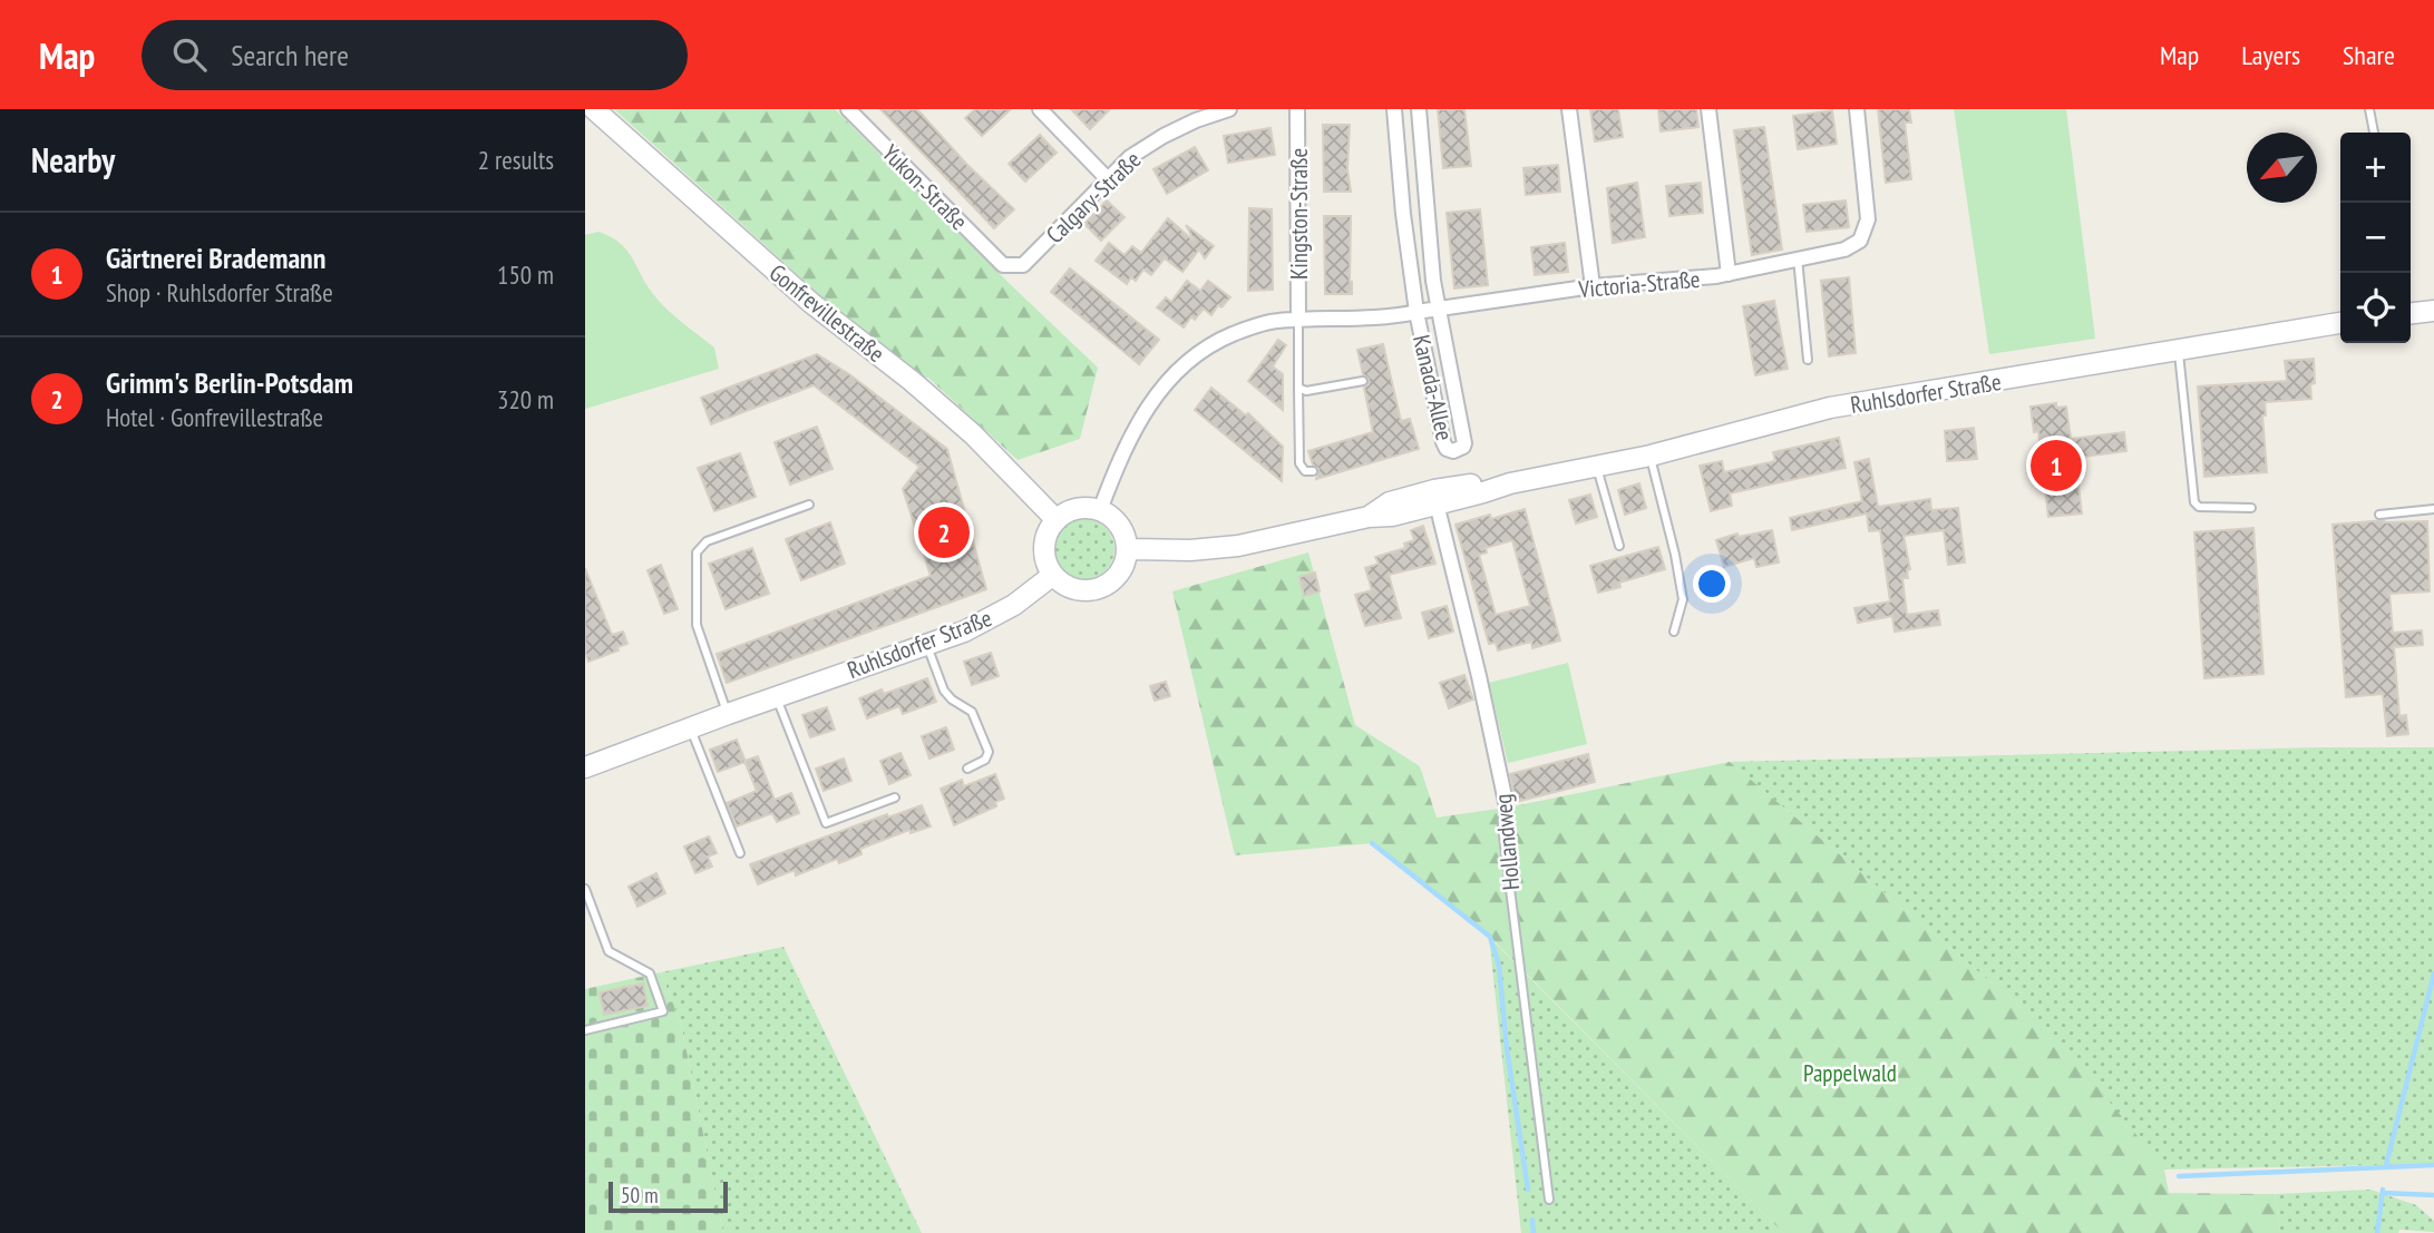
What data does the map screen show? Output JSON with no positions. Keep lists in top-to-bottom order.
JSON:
{
  "streets": {
    "main road": ["Gonfrevillestraße", "Ruhlsdorfer Straße"],
    "street": [
      "Yukon-Straße",
      "Calgary-Straße",
      "Kingston-Straße",
      "Victoria-Straße",
      "Kanada-Allee",
      "Hollandweg"
    ]
  },
  "crossings": [
    ["Yukon-Straße", "Calgary-Straße"],
    ["Kingston-Straße", "Victoria-Straße"],
    ["Victoria-Straße", "Gonfrevillestraße"],
    ["Victoria-Straße", "Kanada-Allee"],
    ["Victoria-Straße", "Ruhlsdorfer Straße"],
    ["Gonfrevillestraße", "Ruhlsdorfer Straße"],
    ["Ruhlsdorfer Straße", "Hollandweg"]
  ],
  "parks": ["Pappelwald"],
  "scale_bar": "50 m",
  "north": "bottom left",
  "page": {
    "header": "Map",
    "search": "Search here",
    "nav": ["Map", "Layers", "Share"],
    "heading": ["Nearby", "2 results"],
    "map_buttons": ["+", "−"],
    "list": [
      {
        "mark": "1",
        "name": "Gärtnerei Brademann",
        "note": "Shop · Ruhlsdorfer Straße",
        "value": "150 m"
      },
      {
        "mark": "2",
        "name": "Grimm's Berlin-Potsdam",
        "note": "Hotel · Gonfrevillestraße",
        "value": "320 m"
      }
    ],
    "pins": ["1", "2"],
    "scale": "50 m"
  }
}
